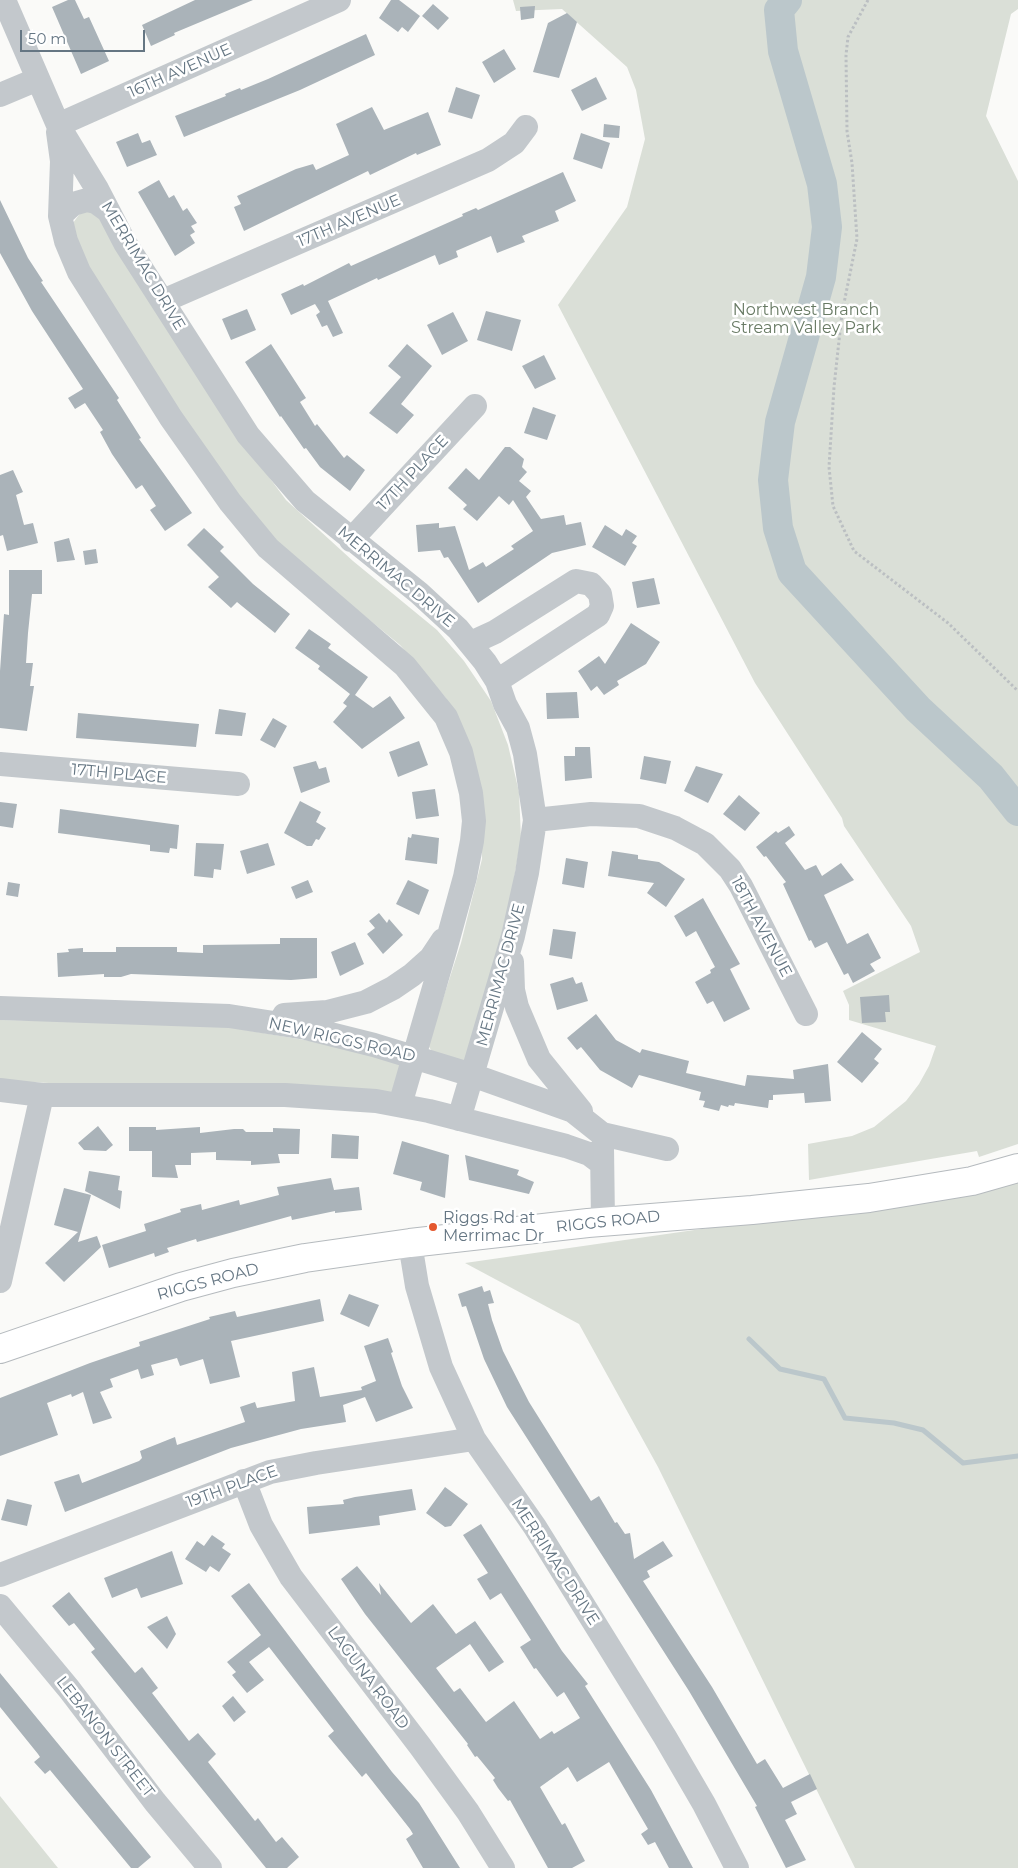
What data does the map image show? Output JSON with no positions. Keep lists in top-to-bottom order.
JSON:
{
  "streets": {
    "main road": ["RIGGS ROAD"],
    "street": [
      "16TH AVENUE",
      "17TH AVENUE",
      "MERRIMAC DRIVE",
      "17TH PLACE",
      "18TH AVENUE",
      "NEW RIGGS ROAD",
      "19TH PLACE",
      "LAGUNA ROAD",
      "LEBANON STREET"
    ]
  },
  "crossings": [
    ["16TH AVENUE", "MERRIMAC DRIVE"],
    ["17TH AVENUE", "MERRIMAC DRIVE"],
    ["MERRIMAC DRIVE", "17TH PLACE"],
    ["MERRIMAC DRIVE", "18TH AVENUE"],
    ["MERRIMAC DRIVE", "NEW RIGGS ROAD"],
    ["MERRIMAC DRIVE", "RIGGS ROAD"],
    ["MERRIMAC DRIVE", "19TH PLACE"],
    ["19TH PLACE", "LAGUNA ROAD"]
  ],
  "parks": ["Northwest Branch Stream Valley Park"],
  "places": ["Riggs Rd at Merrimac Dr"],
  "scale_bar": "50 m"
}
